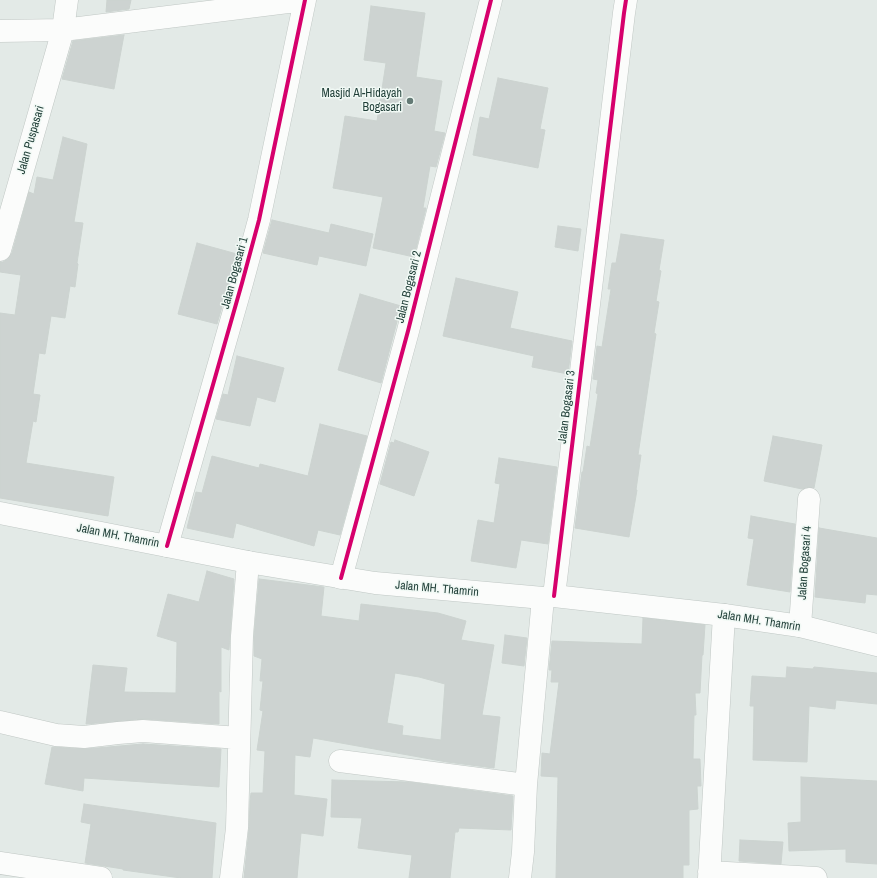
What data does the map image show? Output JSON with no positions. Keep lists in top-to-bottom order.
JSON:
{
  "streets": {
    "street": [
      "Jalan Puspasari",
      "Jalan Bogasari 1",
      "Jalan Bogasari 2",
      "Jalan Bogasari 3",
      "Jalan MH. Thamrin",
      "Jalan Bogasari 4"
    ]
  },
  "crossings": [
    ["Jalan Bogasari 1", "Jalan MH. Thamrin"],
    ["Jalan Bogasari 2", "Jalan MH. Thamrin"],
    ["Jalan Bogasari 3", "Jalan MH. Thamrin"],
    ["Jalan MH. Thamrin", "Jalan Bogasari 4"]
  ],
  "places": ["Masjid Al-Hidayah Bogasari"]
}
